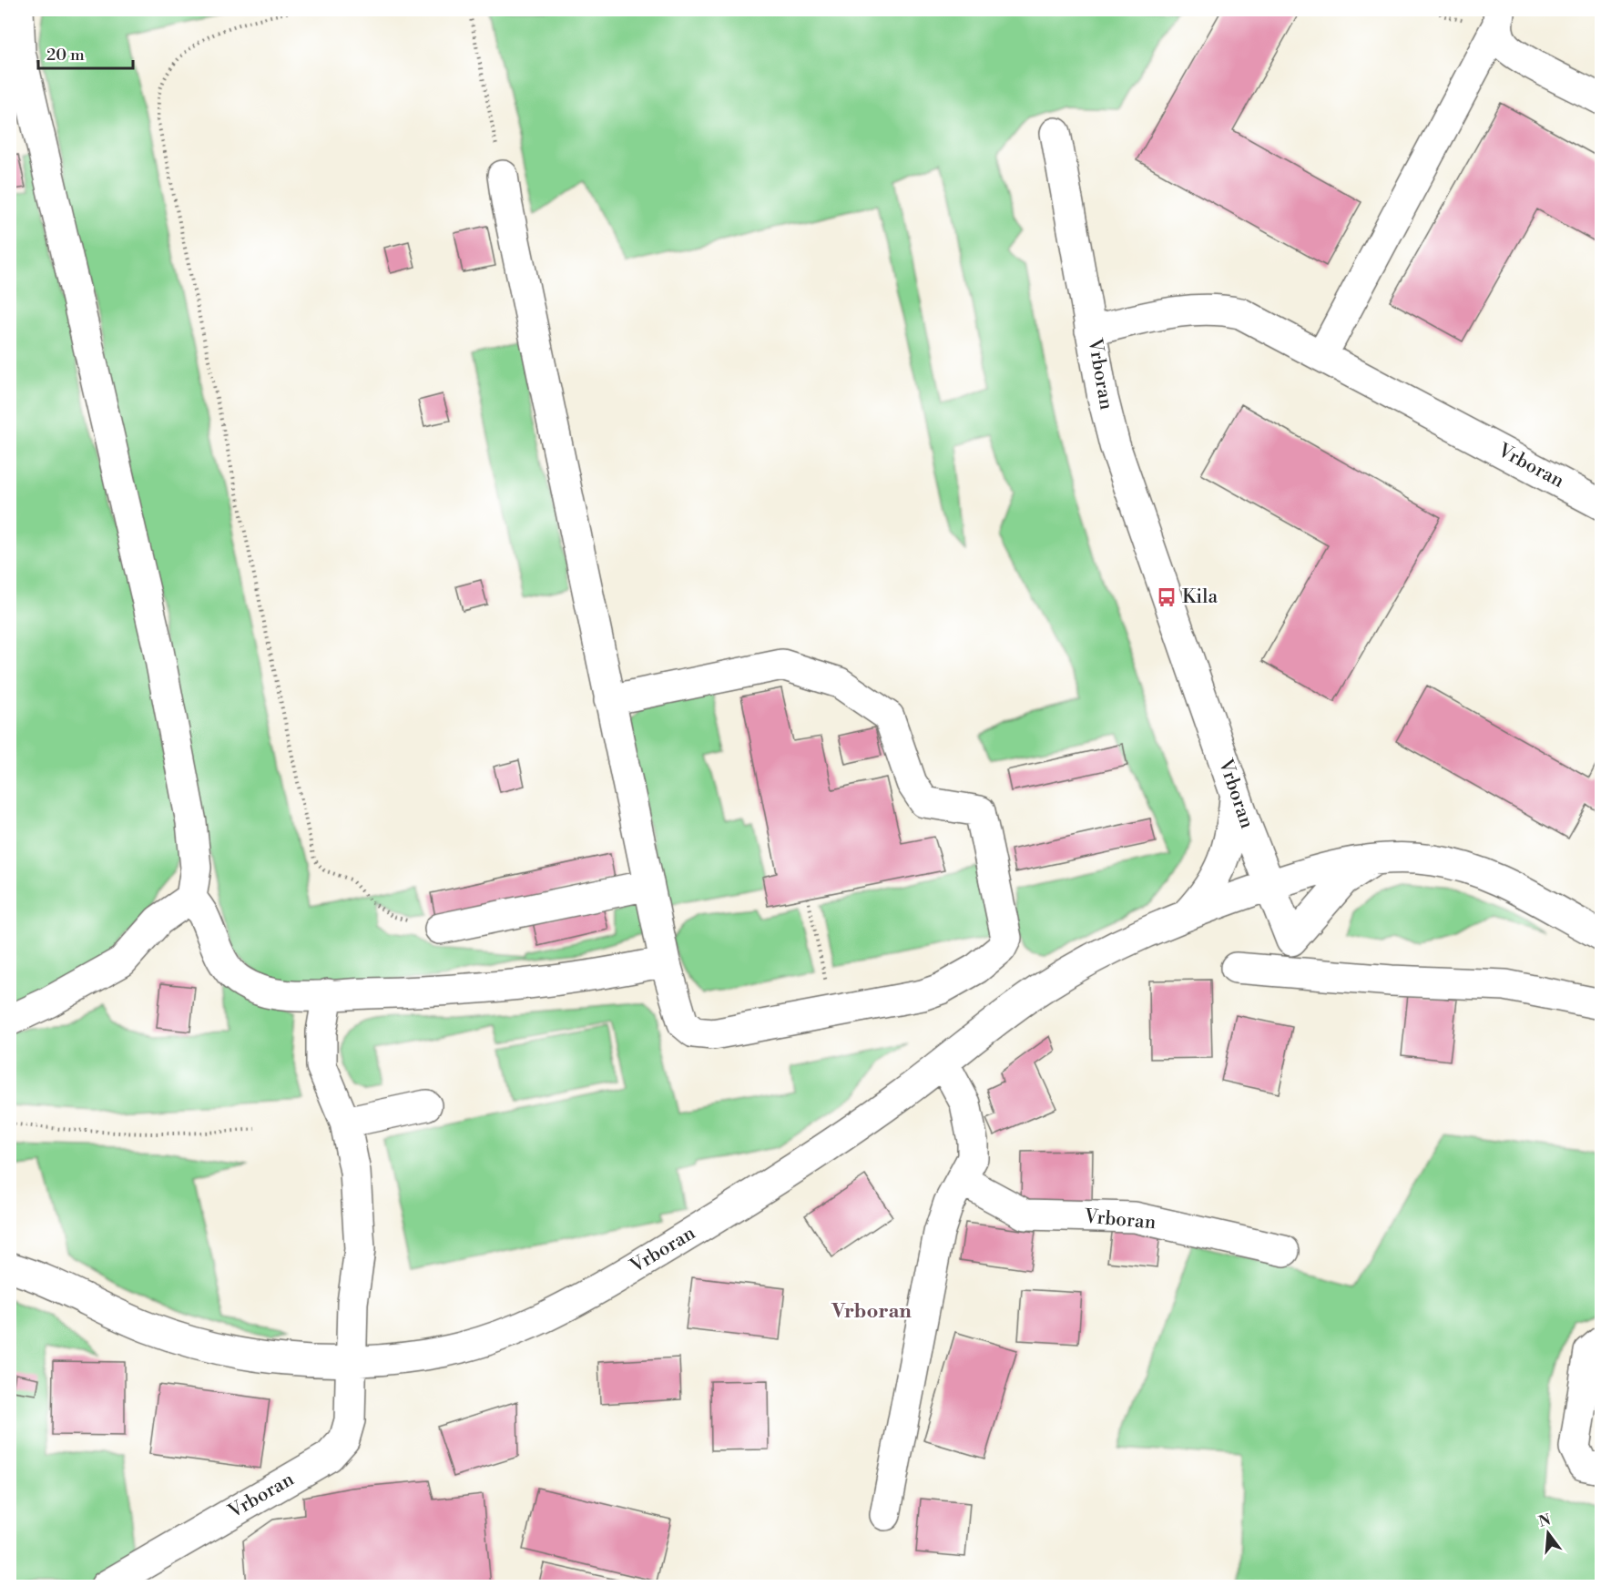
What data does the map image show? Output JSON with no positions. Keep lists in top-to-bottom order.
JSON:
{
  "streets": {
    "street": ["Vrboran"]
  },
  "districts": ["Vrboran"],
  "places": {
    "bus stop": ["Kila"]
  },
  "scale_bar": "20 m",
  "north": "top"
}
